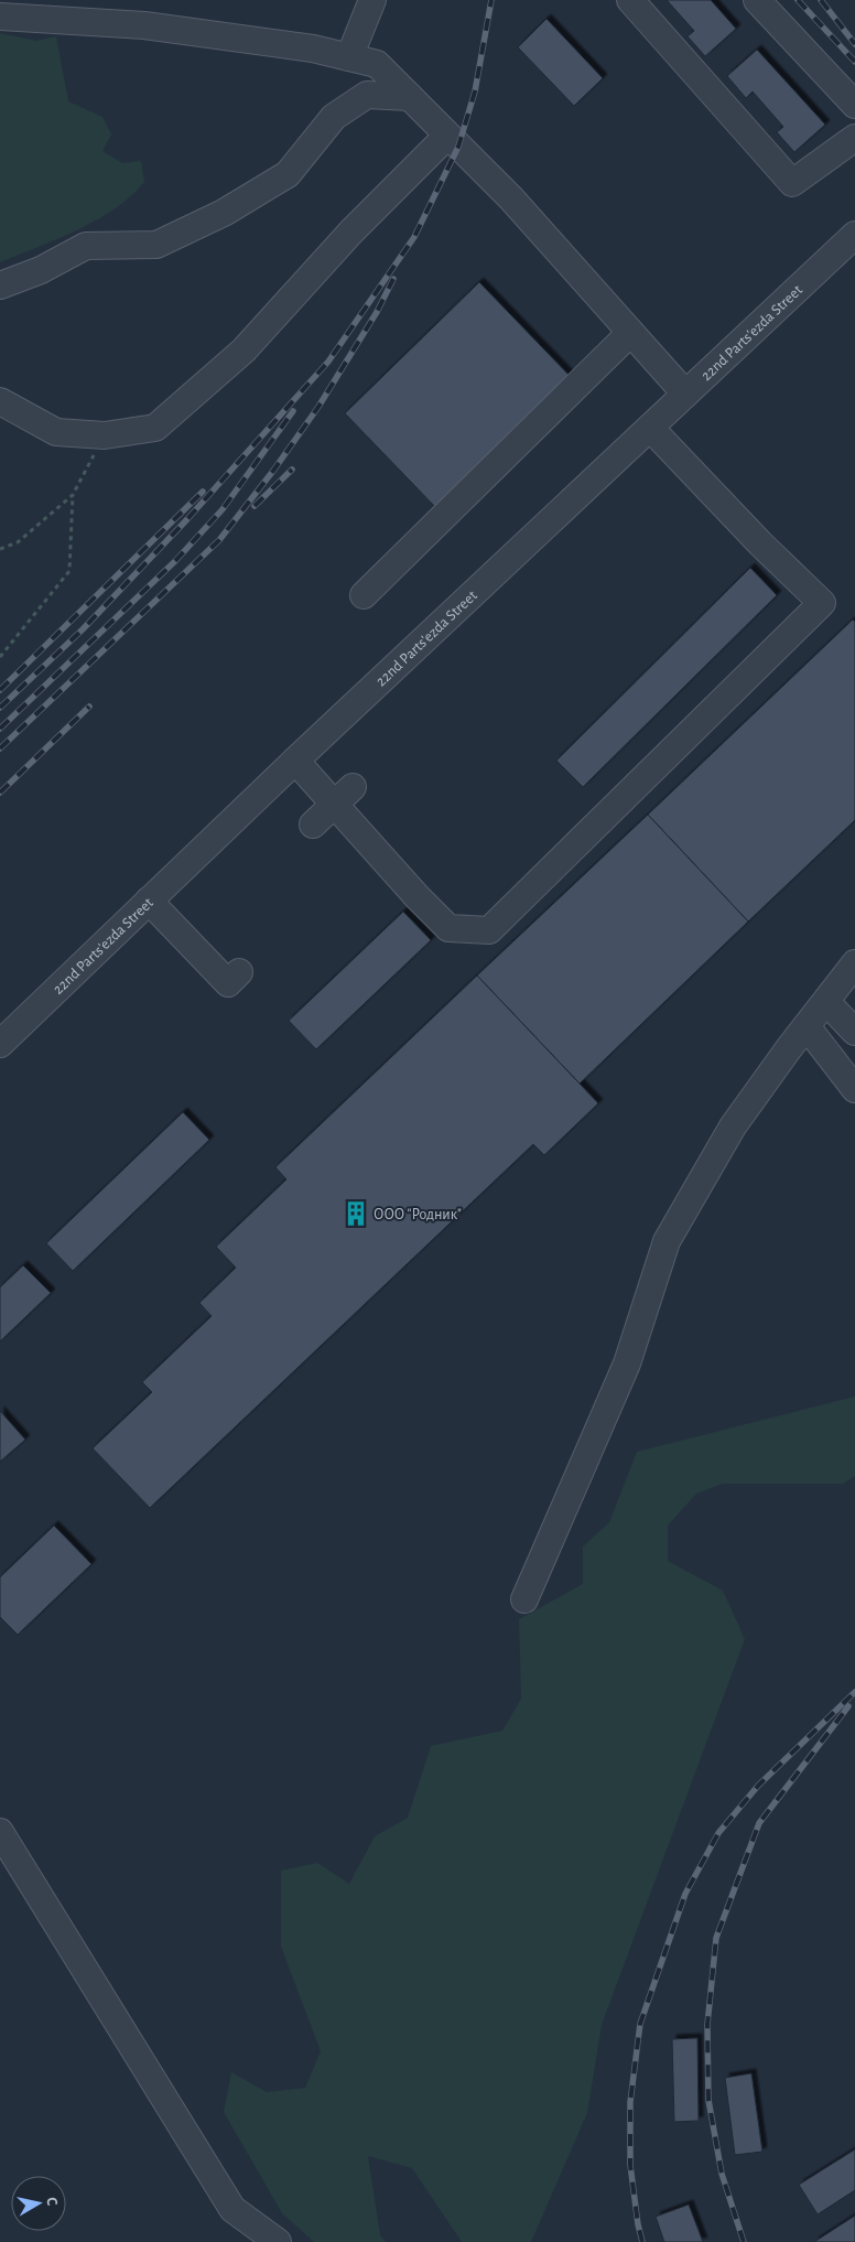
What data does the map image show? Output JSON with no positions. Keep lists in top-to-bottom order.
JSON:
{
  "streets": {
    "street": ["22nd Parts'ezda Street"]
  },
  "places": {
    "building": ["ООО \"Родник\""]
  },
  "north": "right"
}
